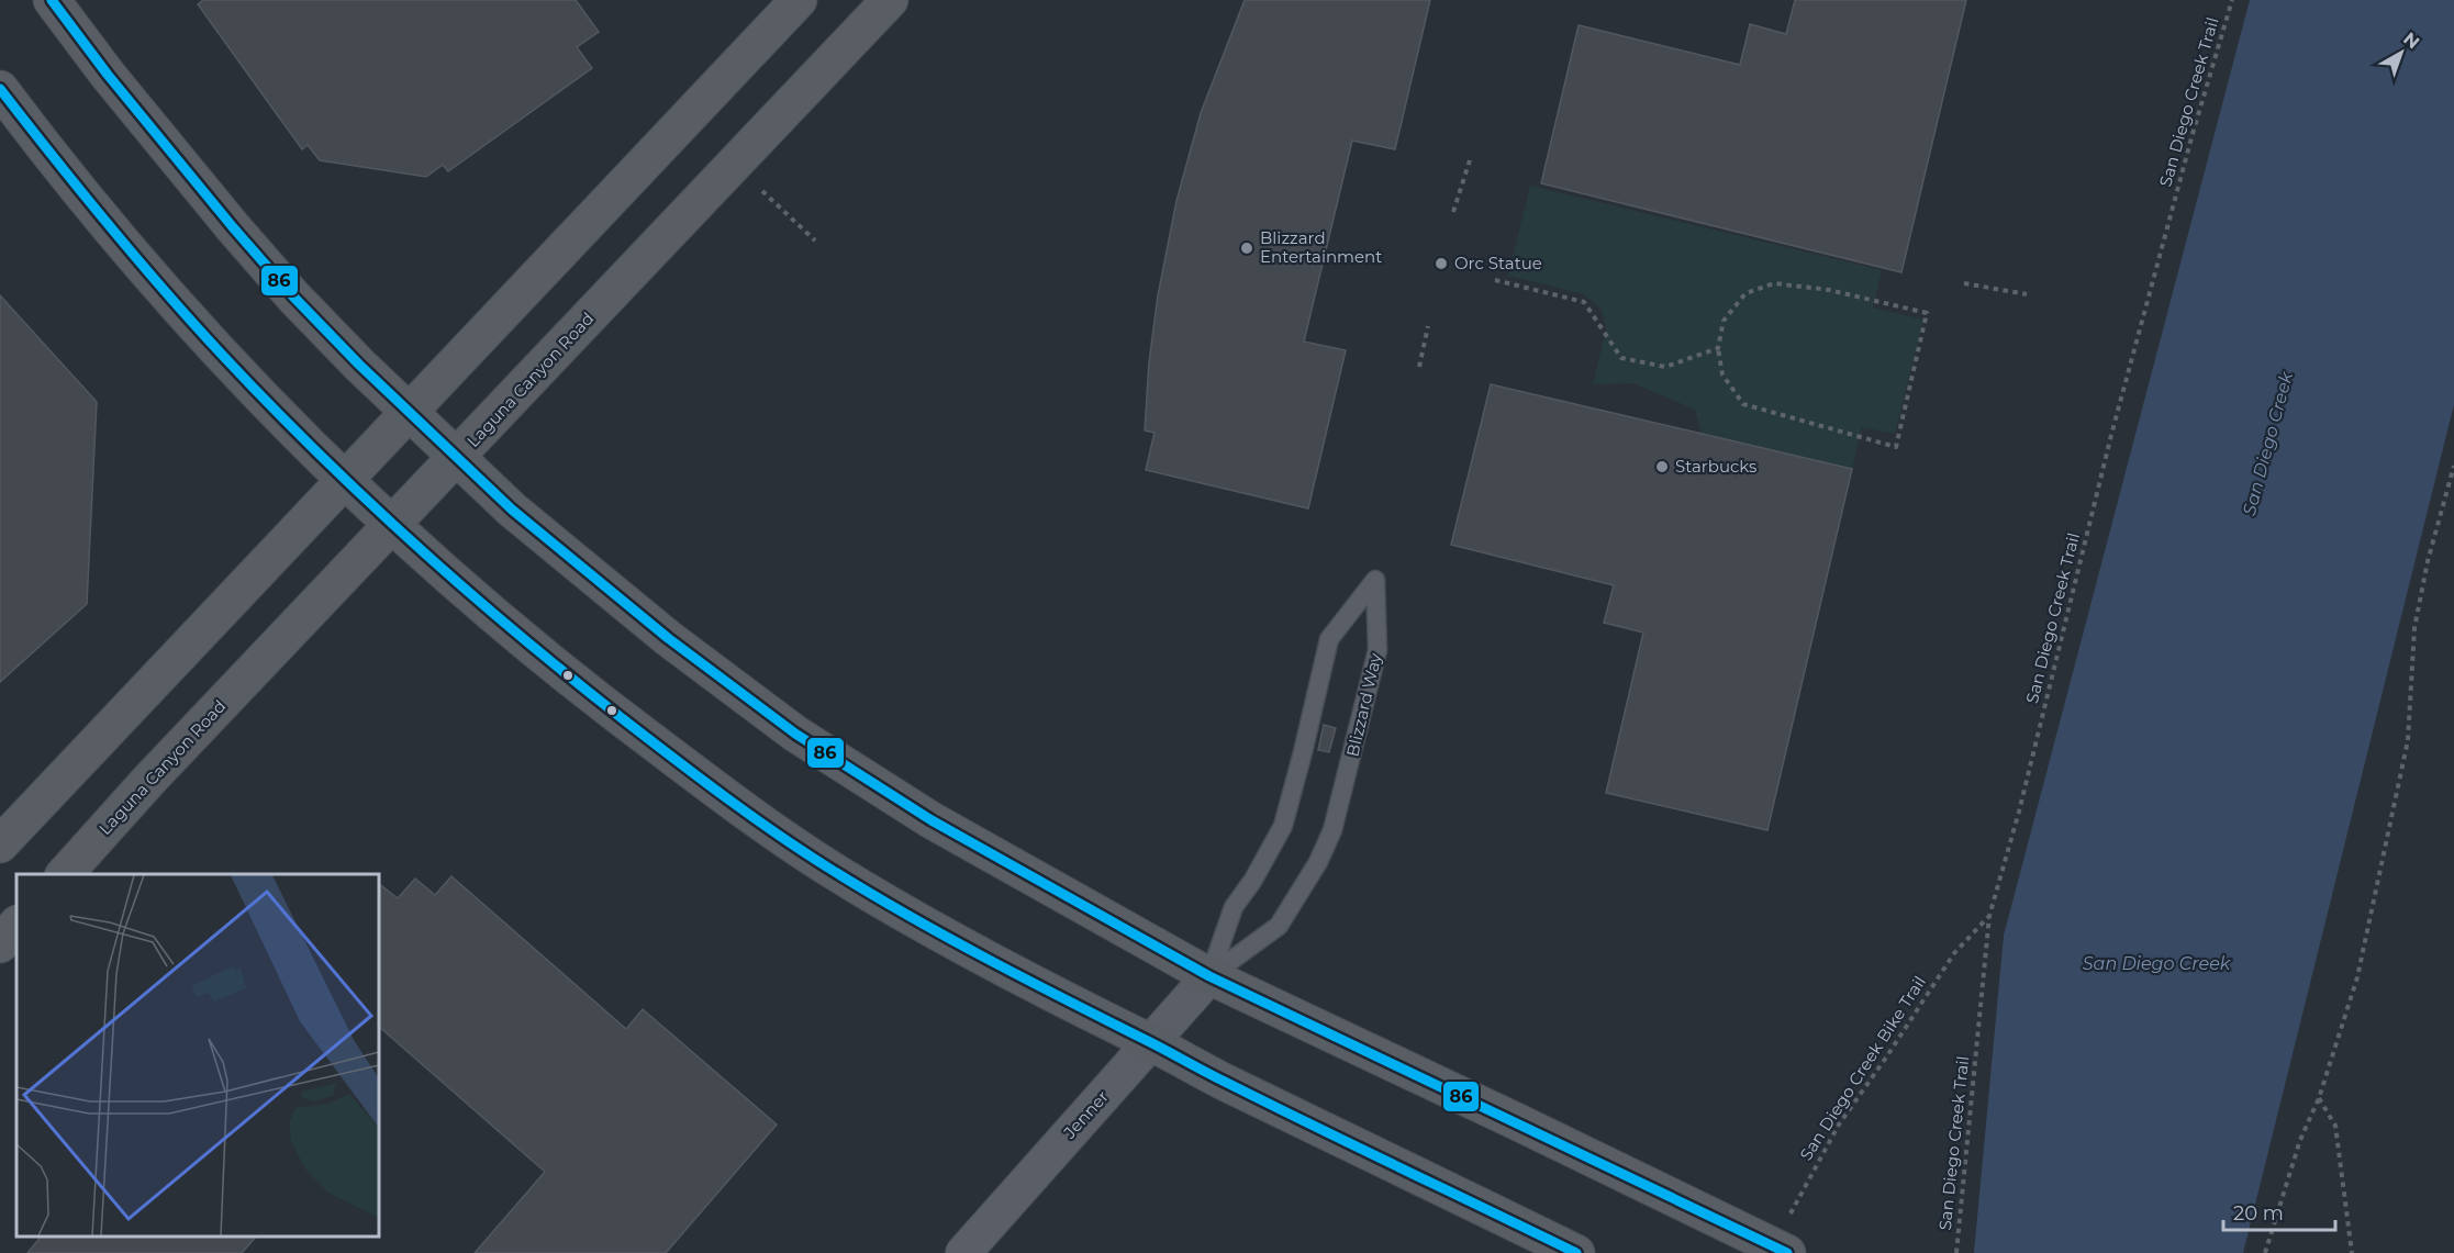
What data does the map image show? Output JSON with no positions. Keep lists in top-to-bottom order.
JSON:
{
  "streets": {
    "main road": ["Laguna Canyon Road"],
    "street": ["Jenner"],
    "lane": ["Blizzard Way"],
    "path": ["San Diego Creek Trail", "San Diego Creek Bike Trail"]
  },
  "crossings": [
    ["San Diego Creek Trail", "San Diego Creek Bike Trail"],
    ["Blizzard Way", "Jenner"]
  ],
  "water": ["San Diego Creek"],
  "places": ["Blizzard Entertainment", "Orc Statue", "Starbucks"],
  "lines": ["transit line 86"],
  "scale_bar": "20 m",
  "north": "top right"
}
